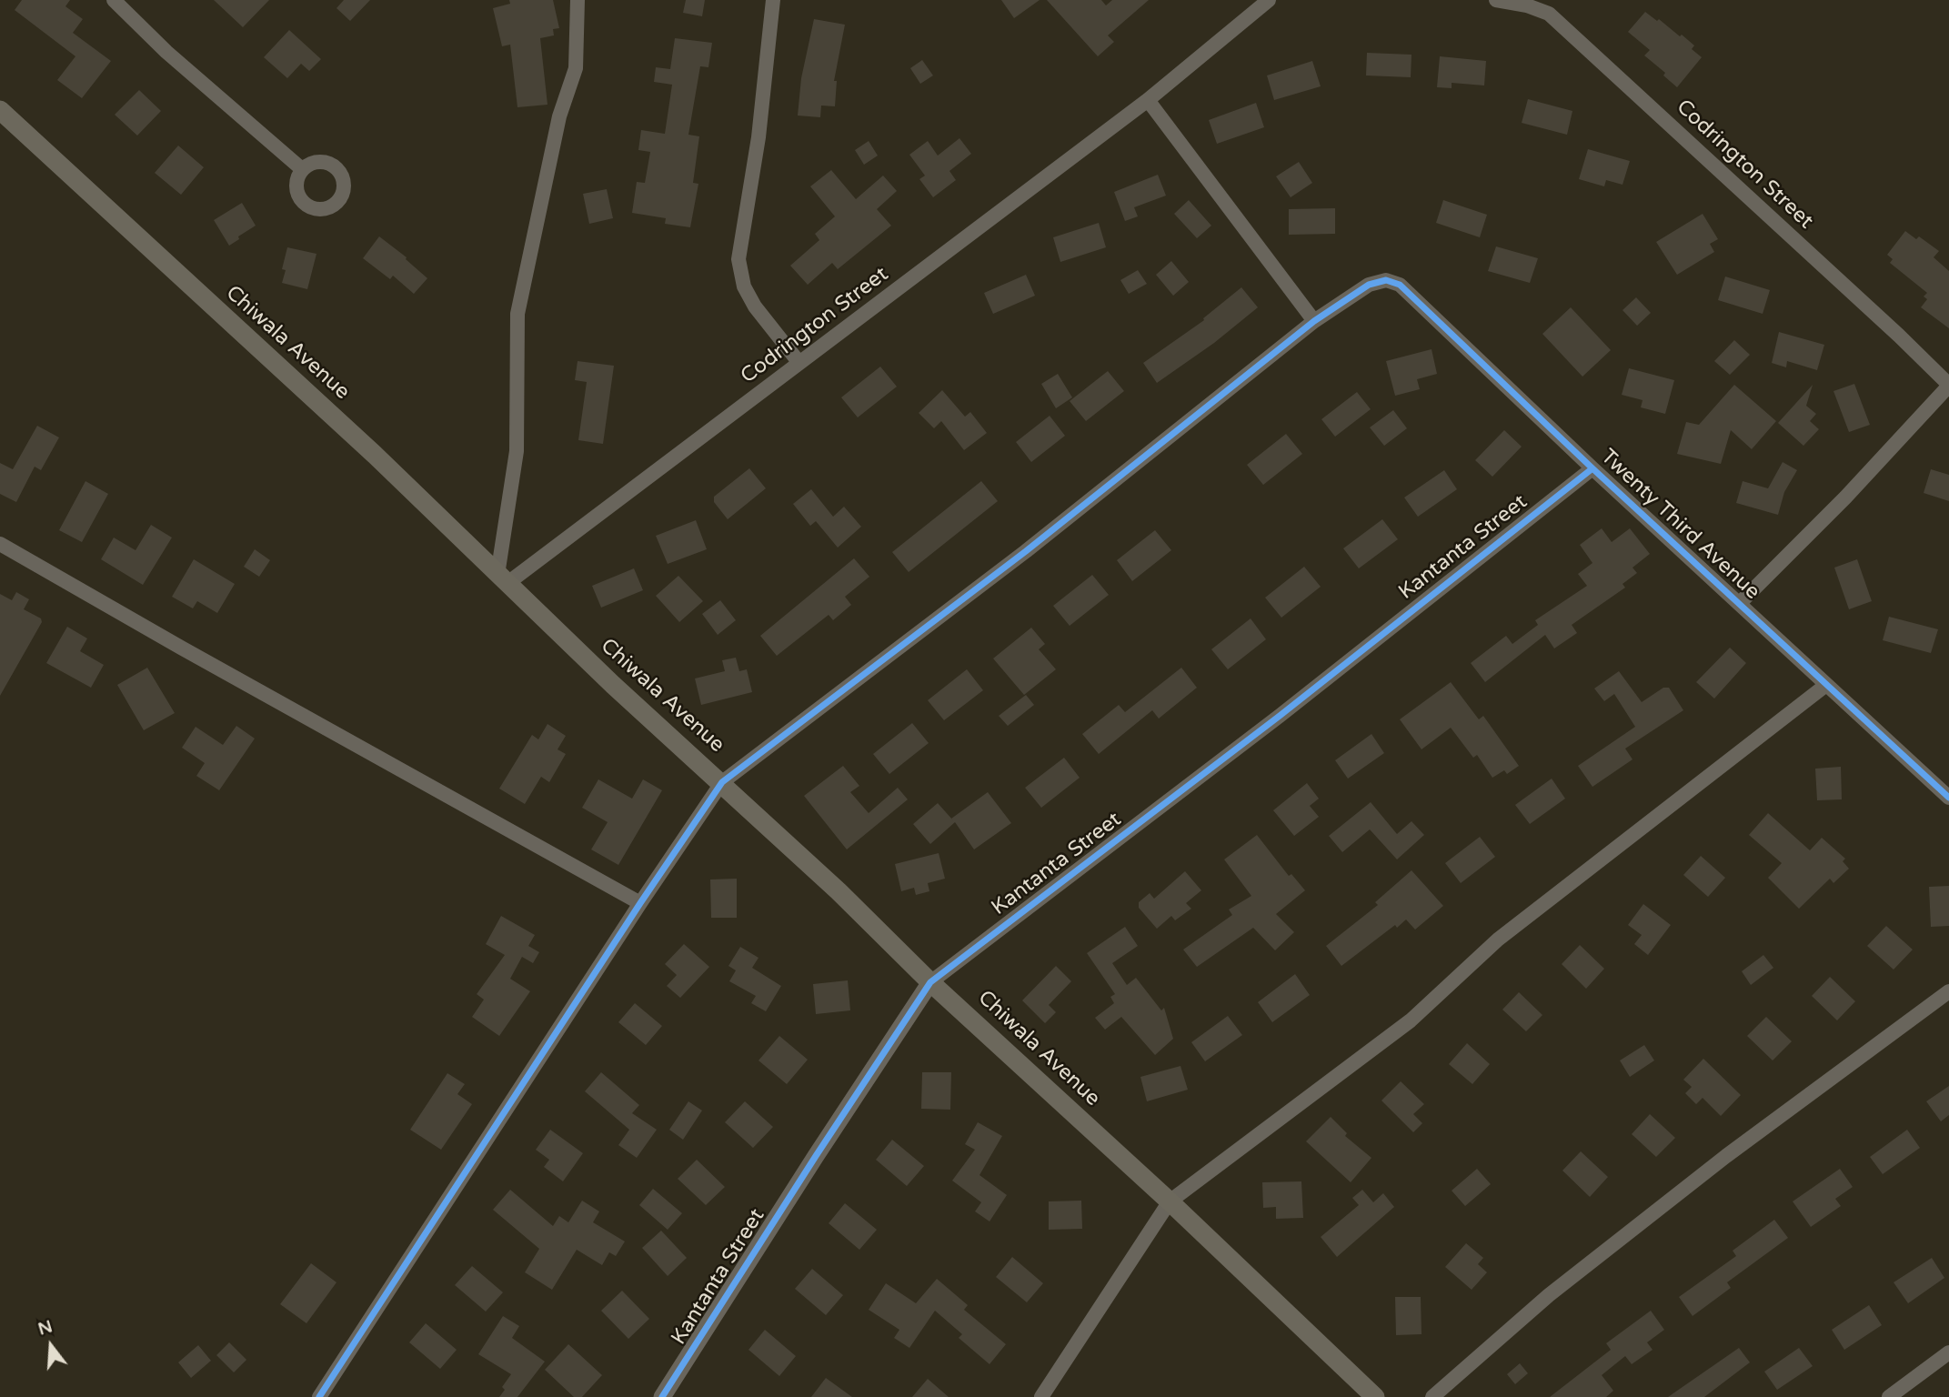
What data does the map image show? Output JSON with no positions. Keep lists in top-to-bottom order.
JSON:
{
  "streets": {
    "main road": ["Chiwala Avenue"],
    "street": ["Codrington Street", "Twenty Third Avenue", "Kantanta Street"]
  },
  "crossings": [
    ["Codrington Street", "Chiwala Avenue"],
    ["Chiwala Avenue", "Kantanta Street"],
    ["Twenty Third Avenue", "Kantanta Street"]
  ],
  "north": "top"
}
